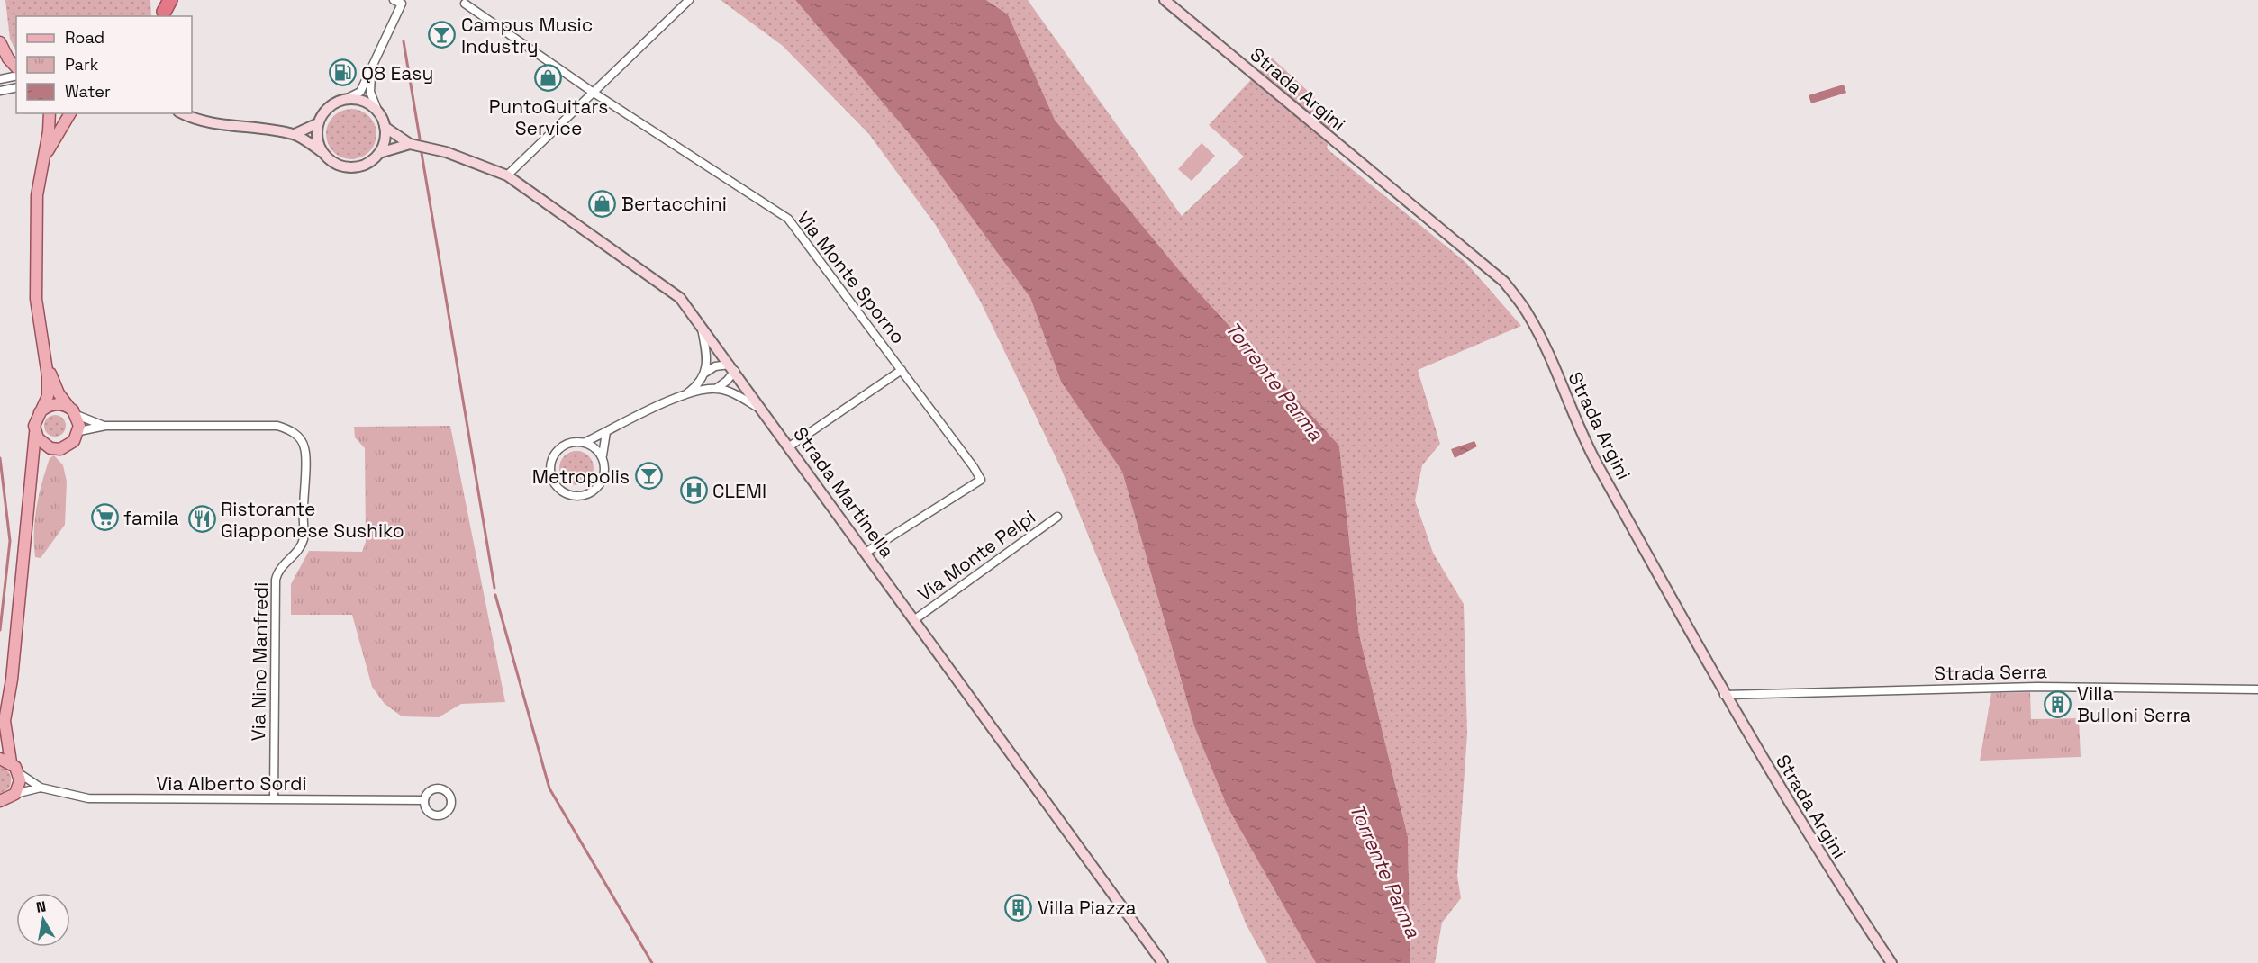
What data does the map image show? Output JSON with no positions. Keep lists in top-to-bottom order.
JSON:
{
  "streets": {
    "street": [
      "Strada Argini",
      "Via Monte Sporno",
      "Strada Martinella",
      "Via Monte Pelpi",
      "Via Nino Manfredi",
      "Strada Serra",
      "Via Alberto Sordi"
    ]
  },
  "crossings": [
    ["Strada Argini", "Strada Serra"],
    ["Via Monte Sporno", "Strada Martinella"],
    ["Strada Martinella", "Via Monte Pelpi"],
    ["Via Nino Manfredi", "Via Alberto Sordi"]
  ],
  "water": ["Torrente Parma"],
  "places": {
    "bar": ["Campus Music Industry", "Metropolis"],
    "fuel station": ["Q8 Easy"],
    "shop": ["PuntoGuitars Service", "Bertacchini"],
    "hospital": ["CLEMI"],
    "supermarket": ["famila"],
    "restaurant": ["Ristorante Giapponese Sushiko"],
    "building": ["Villa Bulloni Serra", "Villa Piazza"]
  },
  "legend": ["Road", "Park", "Water"],
  "north": "top"
}
